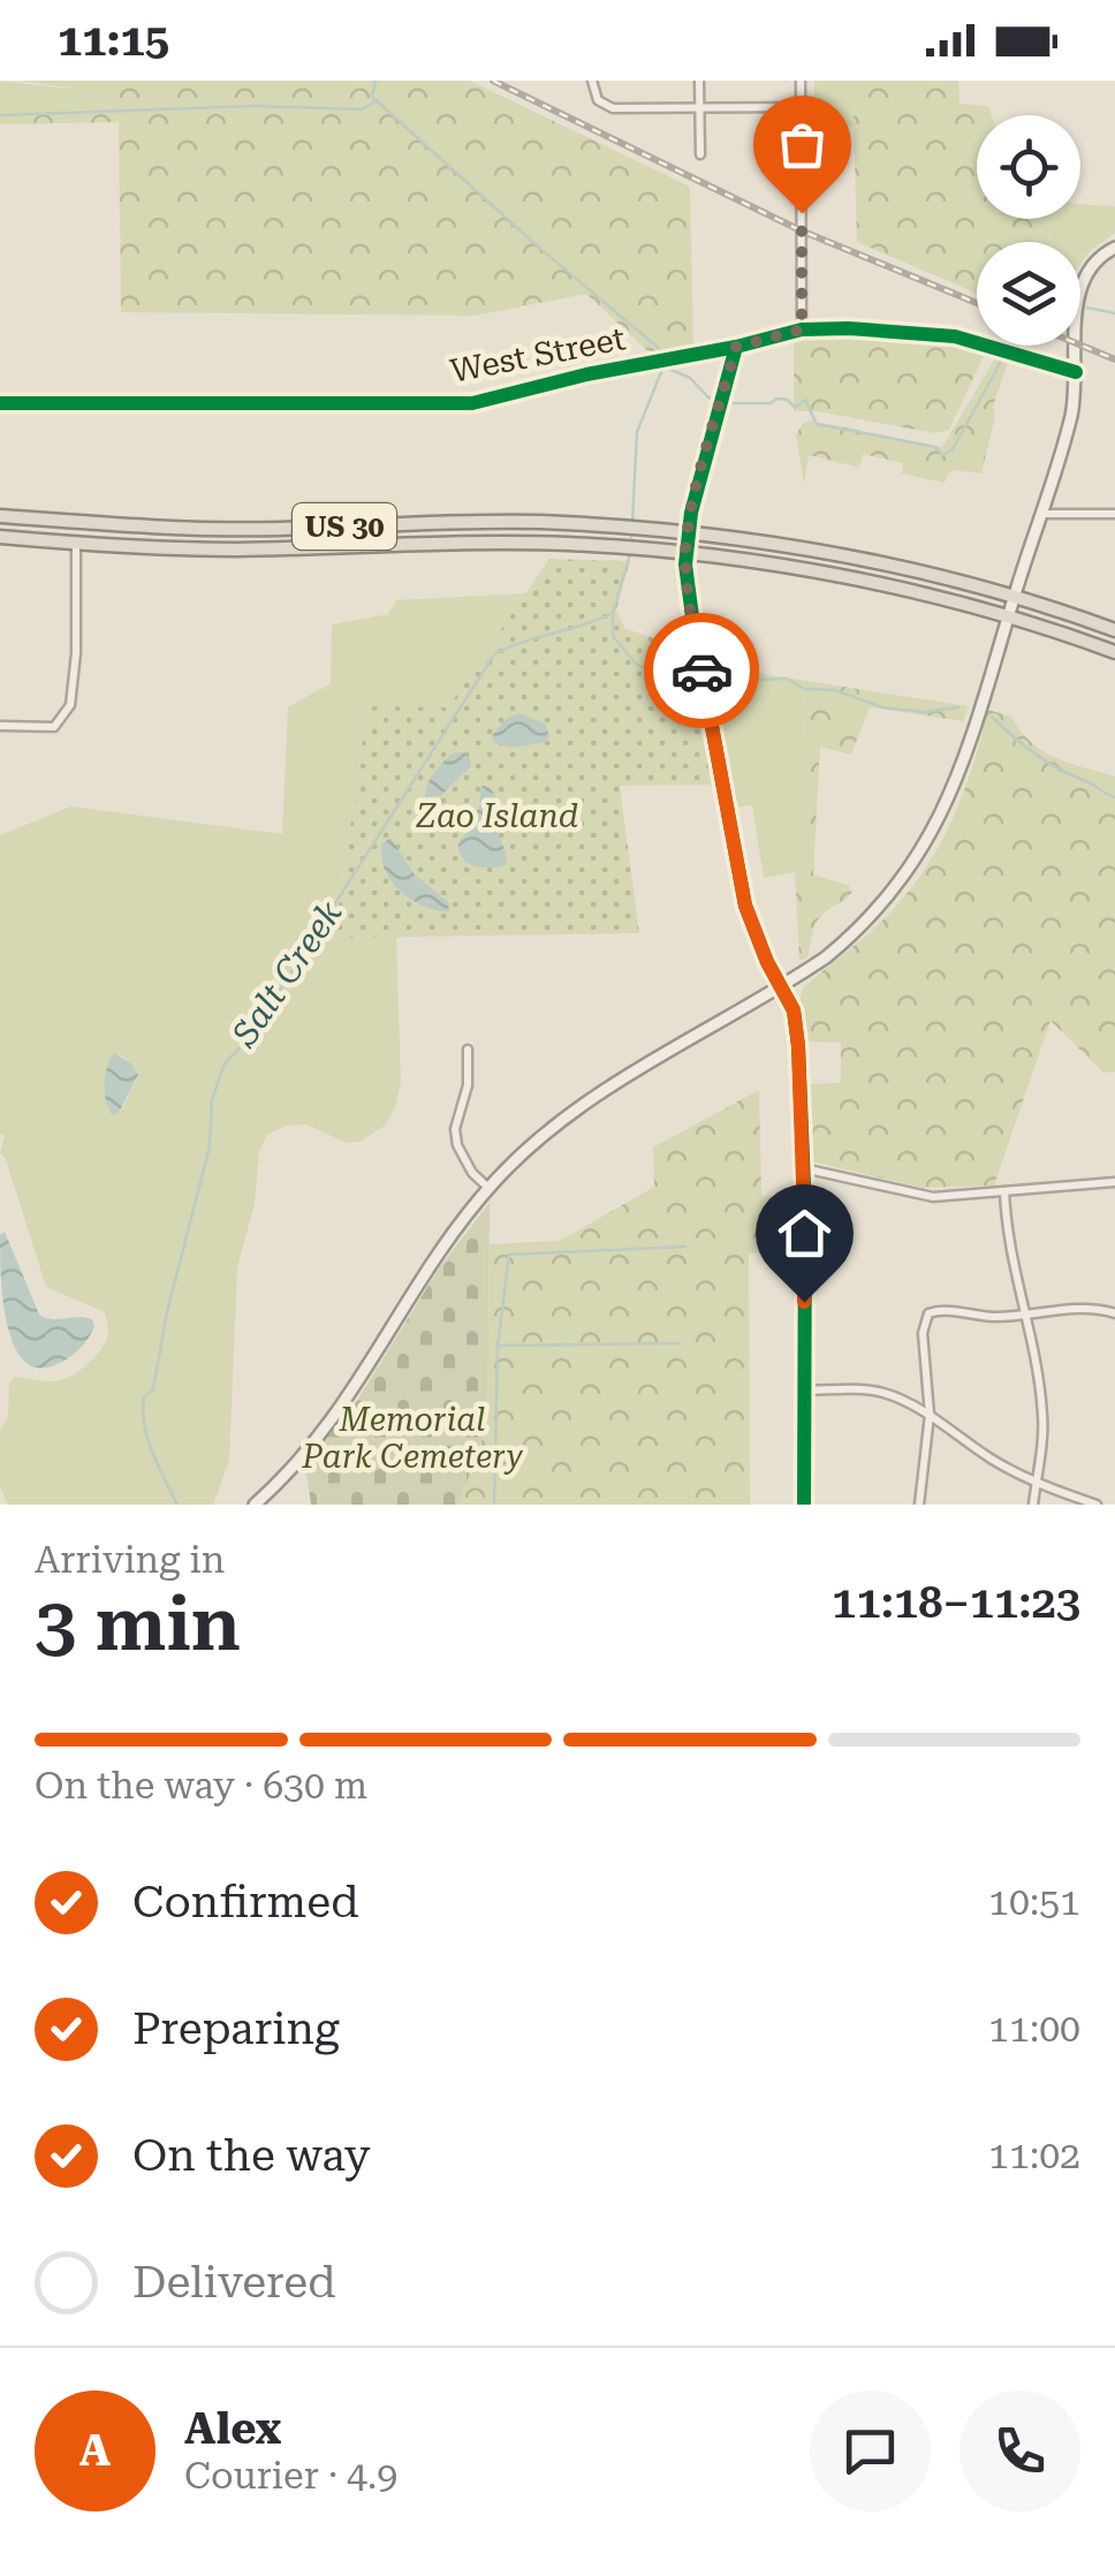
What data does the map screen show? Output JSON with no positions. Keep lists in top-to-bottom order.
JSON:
{
  "streets": {
    "highway": ["US 30"],
    "street": ["West Street"]
  },
  "water": ["Salt Creek"],
  "parks": ["Zao Island", "Memorial Park Cemetery"],
  "page": {
    "status": "11:15",
    "heading": ["3 min", "Arriving in", "11:18–11:23"],
    "panel": ["Alex", "Courier · 4.9"],
    "bar": "On the way · 630 m",
    "list": [
      ["Confirmed", "10:51"],
      ["Preparing", "11:00"],
      ["On the way", "11:02"],
      "Delivered"
    ],
    "round": "A"
  }
}
